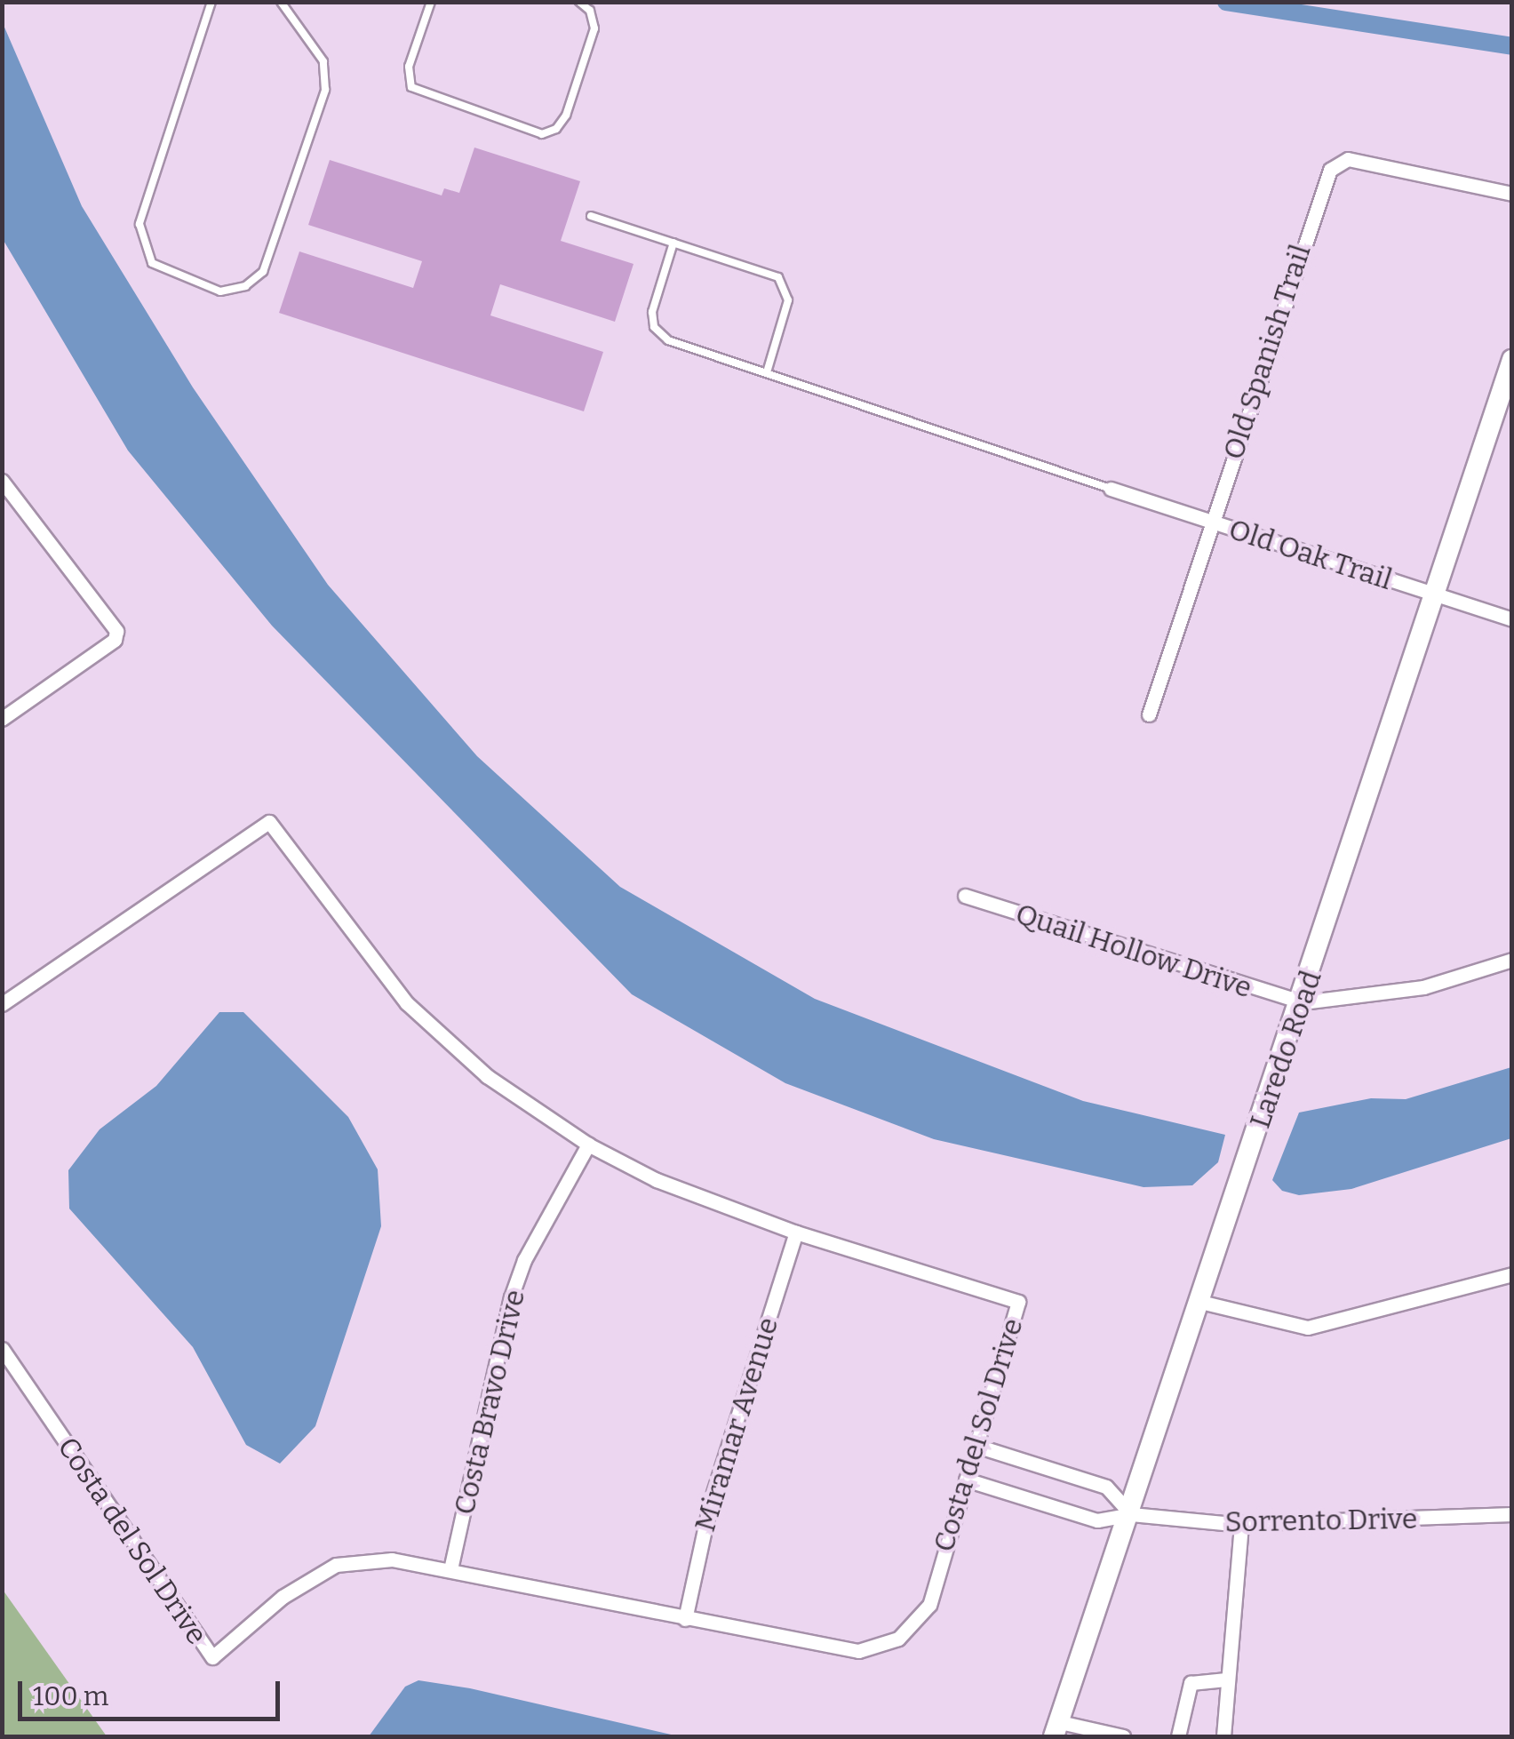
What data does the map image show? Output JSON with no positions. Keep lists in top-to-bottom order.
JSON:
{
  "streets": {
    "street": [
      "Old Spanish Trail",
      "Old Oak Trail",
      "Quail Hollow Drive",
      "Laredo Road",
      "Costa Bravo Drive",
      "Miramar Avenue",
      "Costa del Sol Drive",
      "Sorrento Drive"
    ]
  },
  "crossings": [
    ["Old Spanish Trail", "Old Oak Trail"],
    ["Old Oak Trail", "Laredo Road"],
    ["Quail Hollow Drive", "Laredo Road"],
    ["Laredo Road", "Sorrento Drive"],
    ["Costa Bravo Drive", "Costa del Sol Drive"],
    ["Miramar Avenue", "Costa del Sol Drive"],
    ["Costa del Sol Drive", "Sorrento Drive"]
  ],
  "scale_bar": "100 m"
}
